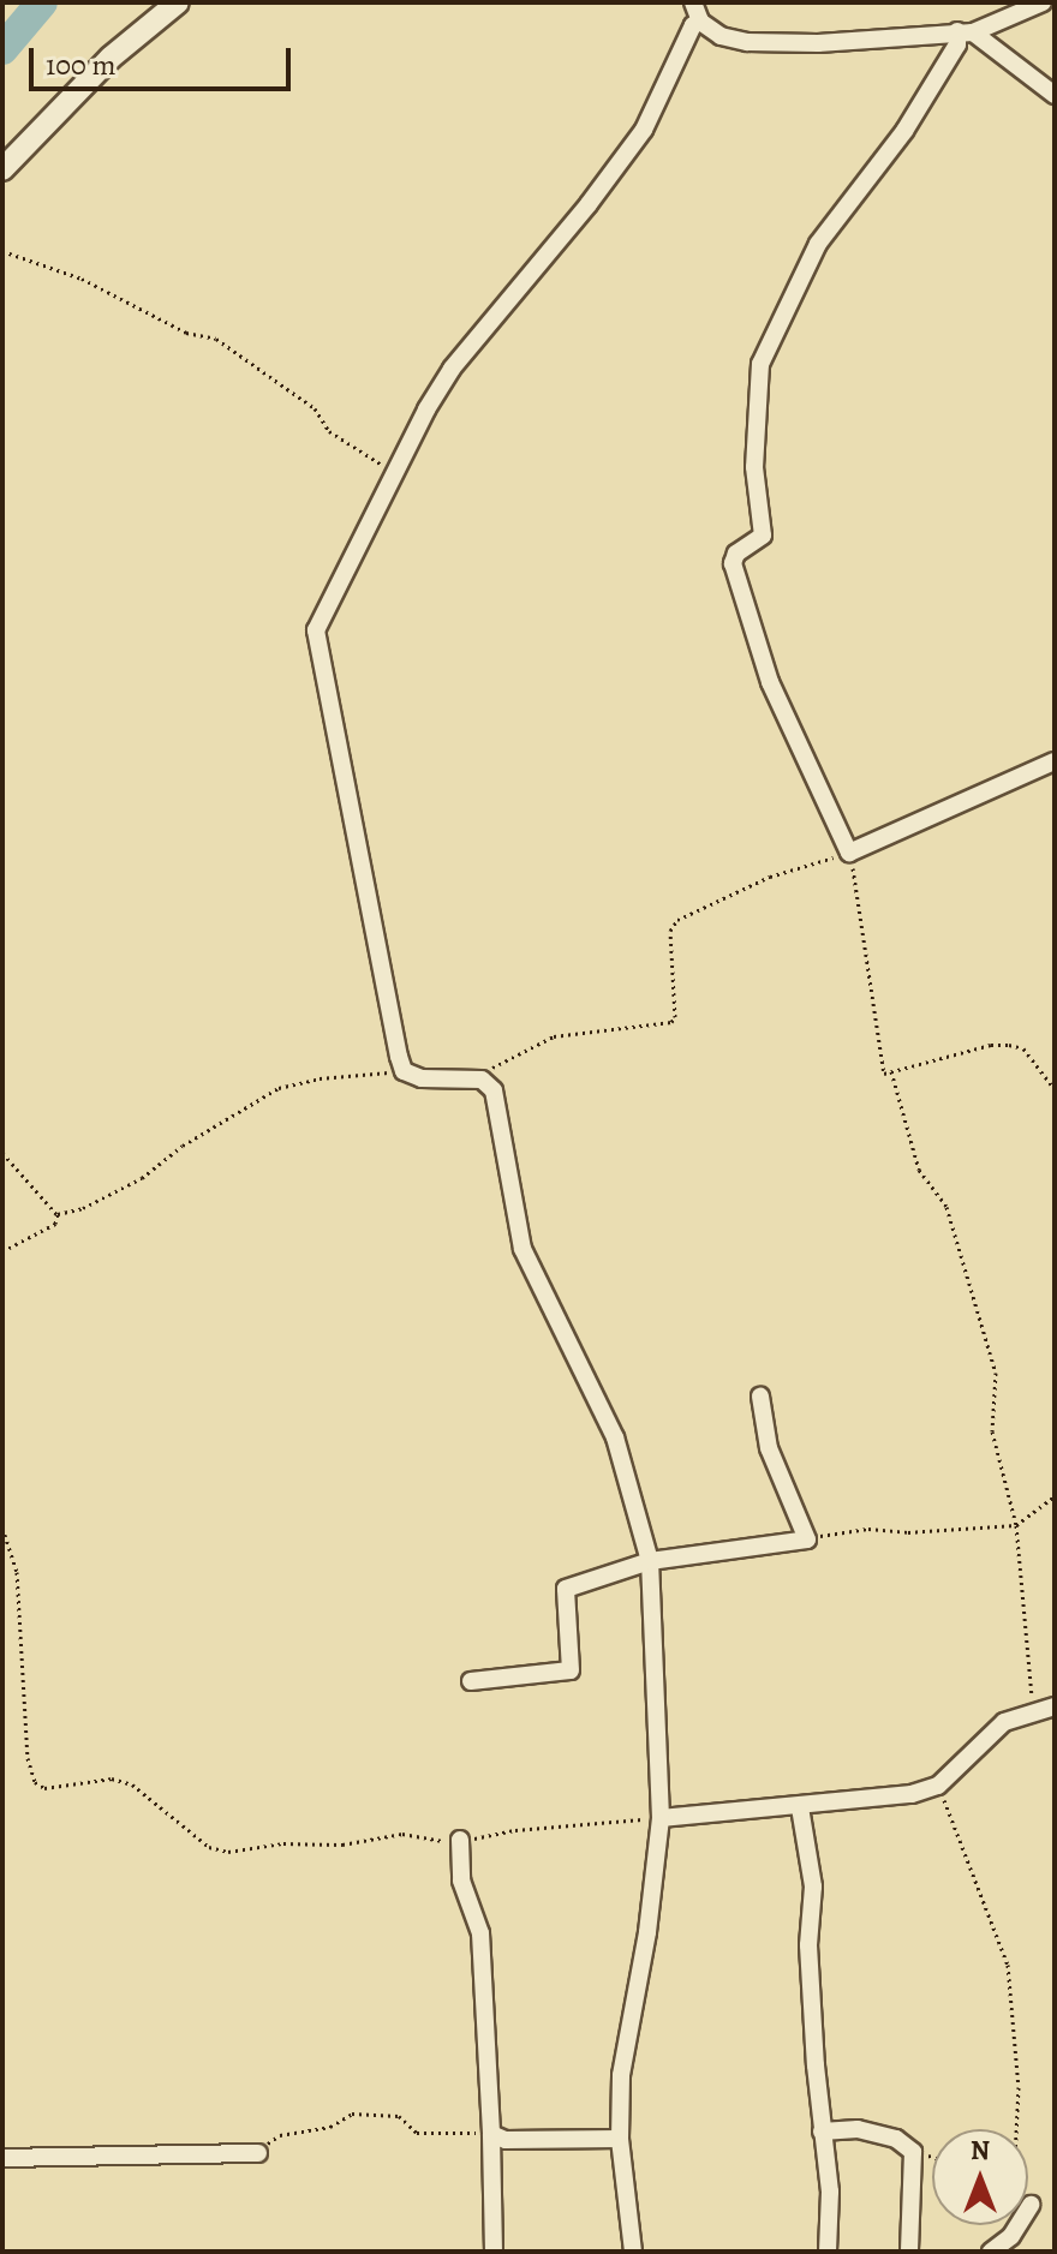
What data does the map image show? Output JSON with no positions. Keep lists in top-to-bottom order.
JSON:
{
  "scale_bar": "100 m",
  "north": "top"
}
